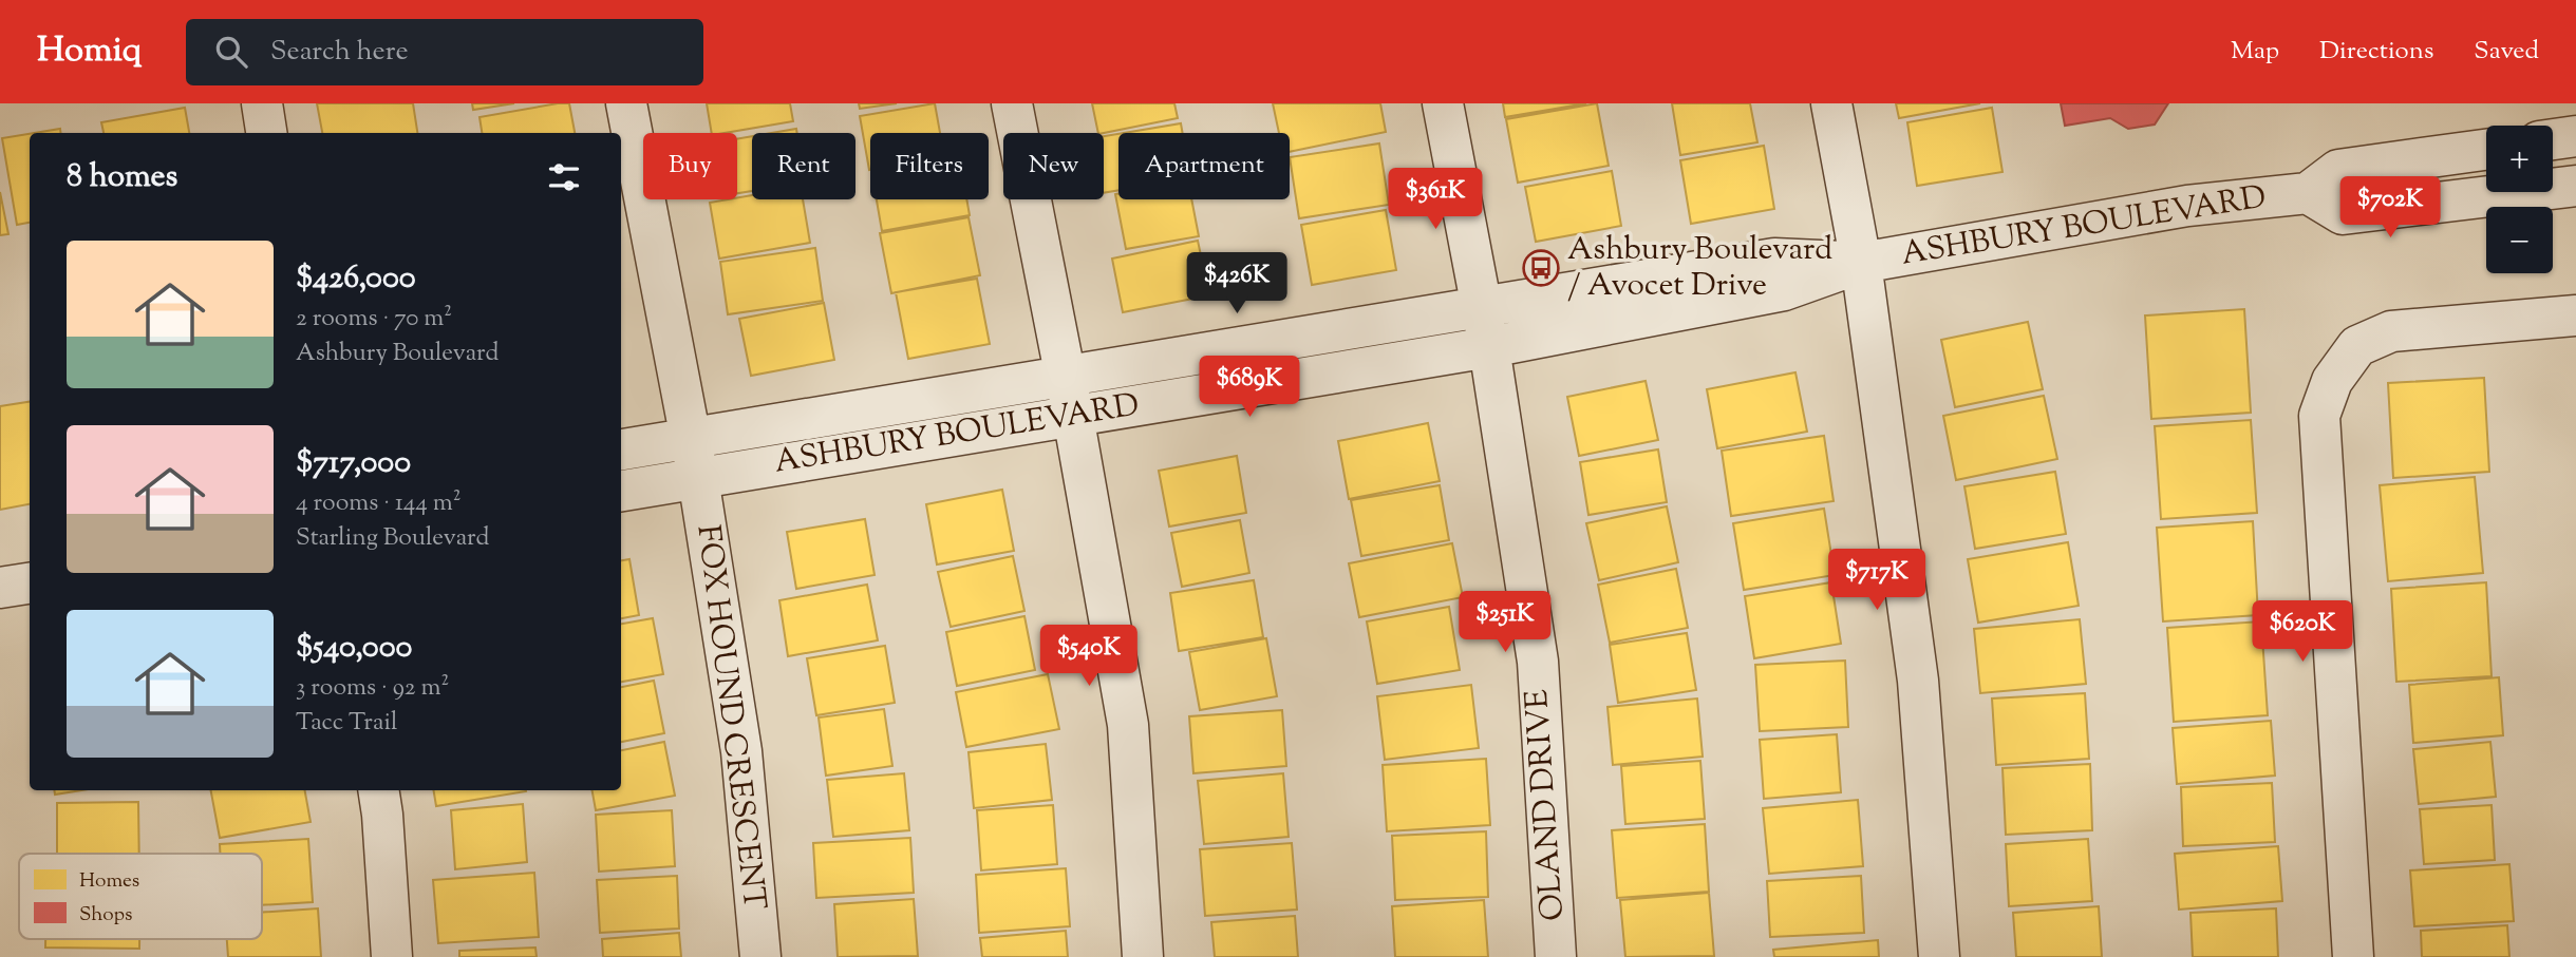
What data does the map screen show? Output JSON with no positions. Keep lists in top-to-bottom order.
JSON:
{
  "streets": {
    "street": ["ASHBURY BOULEVARD", "FOX HOUND CRESCENT", "OLAND DRIVE"]
  },
  "crossings": [
    ["ASHBURY BOULEVARD", "FOX HOUND CRESCENT"],
    ["ASHBURY BOULEVARD", "OLAND DRIVE"]
  ],
  "places": {
    "bus stop": ["Ashbury Boulevard / Avocet Drive"]
  },
  "legend": ["Homes", "Shops"],
  "page": {
    "header": "Homiq",
    "search": "Search here",
    "nav": ["Map", "Directions", "Saved"],
    "map_buttons": ["+", "−"],
    "chip": [
      "Buy",
      "Rent",
      "Filters",
      "New",
      "Apartment"
    ],
    "heading": "8 homes",
    "price": [
      "$361K",
      "$702K",
      "$426K",
      "$689K",
      "$717K",
      "$251K",
      "$620K",
      "$540K"
    ],
    "list": [
      {
        "name": "$426,000",
        "note": "2 rooms · 70 m² · Ashbury Boulevard"
      },
      {
        "name": "$717,000",
        "note": "4 rooms · 144 m² · Starling Boulevard"
      },
      {
        "name": "$540,000",
        "note": "3 rooms · 92 m² · Tacc Trail"
      }
    ]
  }
}
